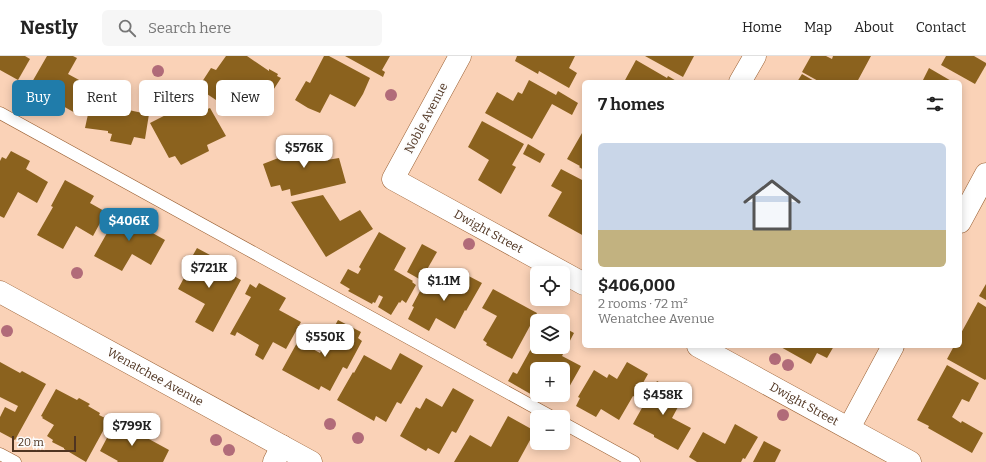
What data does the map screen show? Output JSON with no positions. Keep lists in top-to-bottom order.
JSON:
{
  "streets": {
    "street": ["Noble Avenue", "Dwight Street", "Wenatchee Avenue"]
  },
  "crossings": [
    ["Noble Avenue", "Dwight Street"]
  ],
  "scale_bar": "20 m",
  "page": {
    "header": "Nestly",
    "search": "Search here",
    "nav": [
      "Home",
      "Map",
      "About",
      "Contact"
    ],
    "chip": [
      "Buy",
      "Rent",
      "Filters",
      "New"
    ],
    "heading": "7 homes",
    "list": [
      {
        "name": "$406,000",
        "note": "2 rooms · 72 m² · Wenatchee Avenue"
      }
    ],
    "price": [
      "$576K",
      "$406K",
      "$721K",
      "$1.1M",
      "$550K",
      "$458K",
      "$799K"
    ],
    "map_buttons": ["+", "−"],
    "scale": "20 m"
  }
}
